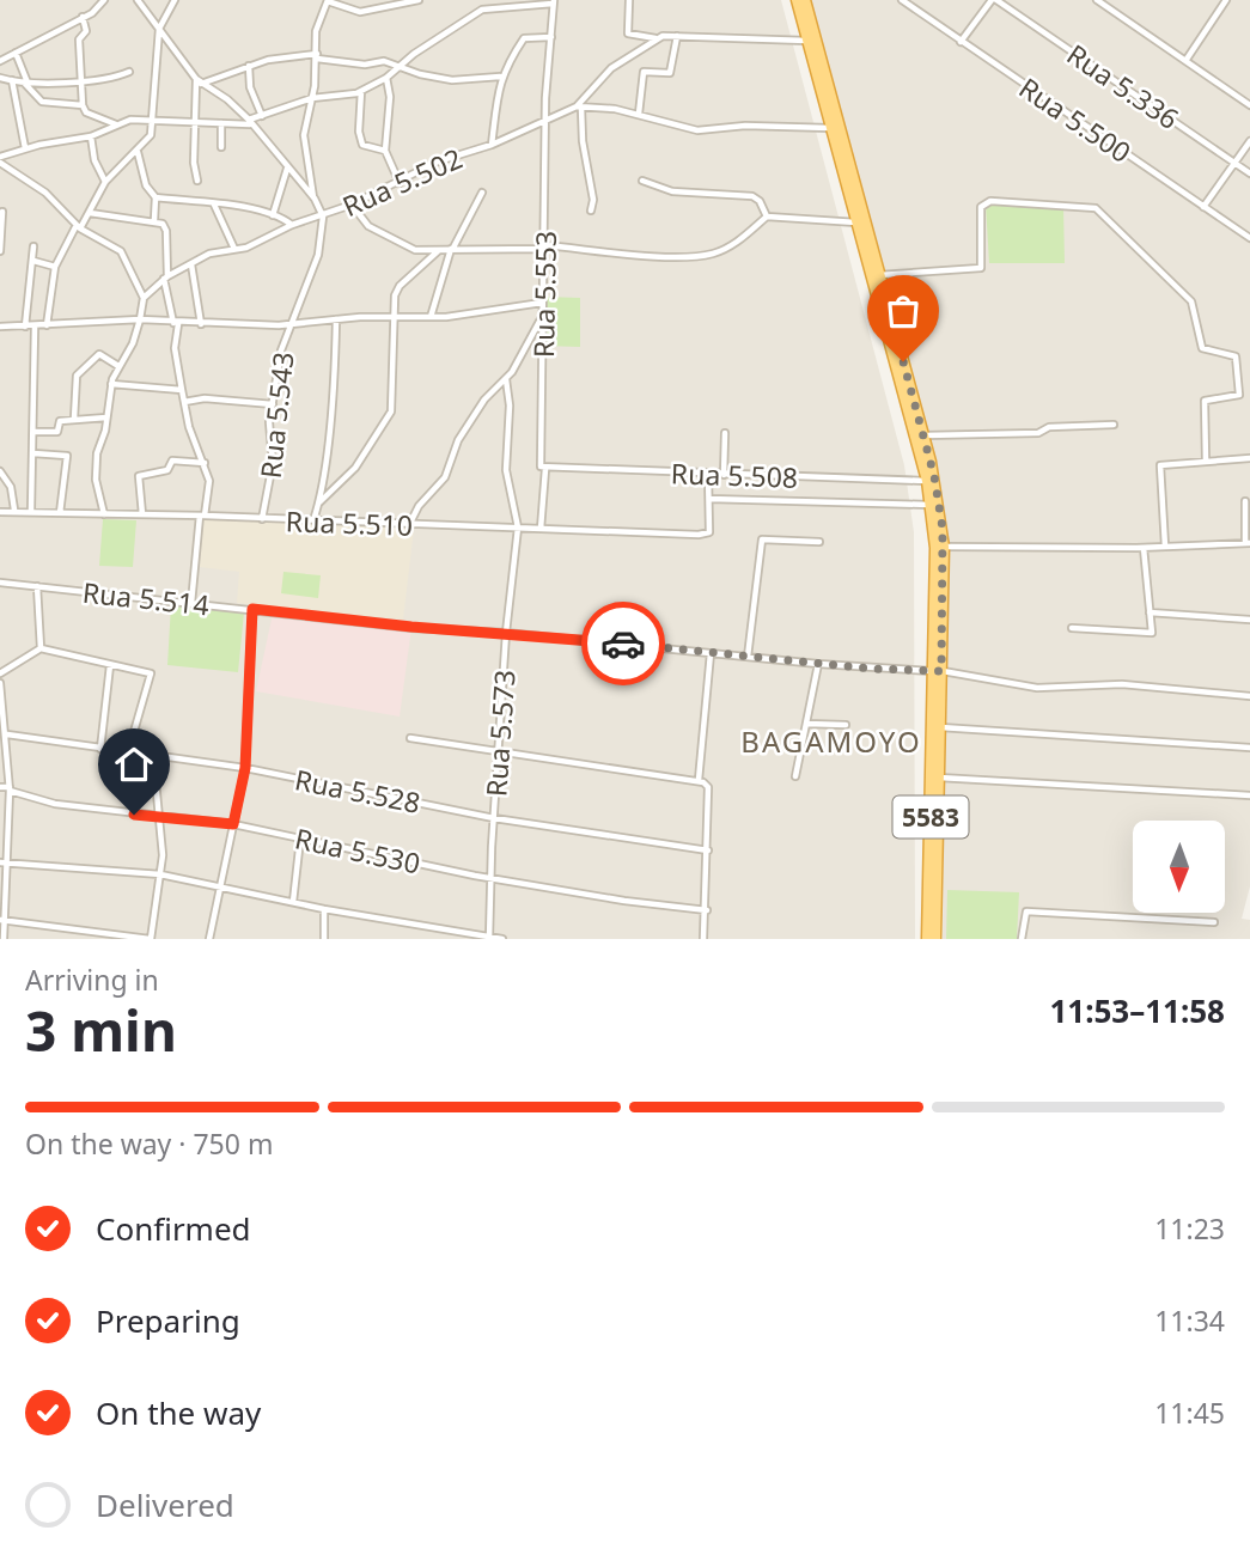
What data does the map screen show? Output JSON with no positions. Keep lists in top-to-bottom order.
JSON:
{
  "streets": {
    "highway": ["5583"],
    "street": [
      "Rua 5.336",
      "Rua 5.500",
      "Rua 5.502",
      "Rua 5.553",
      "Rua 5.543",
      "Rua 5.508",
      "Rua 5.510",
      "Rua 5.514",
      "Rua 5.573",
      "Rua 5.528",
      "Rua 5.530"
    ]
  },
  "crossings": [
    ["Rua 5.502", "Rua 5.553"],
    ["Rua 5.502", "Rua 5.543"],
    ["Rua 5.553", "Rua 5.508"],
    ["Rua 5.553", "Rua 5.510"],
    ["Rua 5.543", "Rua 5.510"],
    ["Rua 5.510", "Rua 5.573"],
    ["Rua 5.514", "Rua 5.573"],
    ["Rua 5.514", "5583"],
    ["Rua 5.573", "Rua 5.528"],
    ["Rua 5.573", "Rua 5.530"]
  ],
  "districts": ["BAGAMOYO"],
  "north": "bottom",
  "page": {
    "heading": ["3 min", "Arriving in", "11:53–11:58"],
    "bar": "On the way · 750 m",
    "list": [
      ["Confirmed", "11:23"],
      ["Preparing", "11:34"],
      ["On the way", "11:45"],
      "Delivered"
    ]
  }
}
